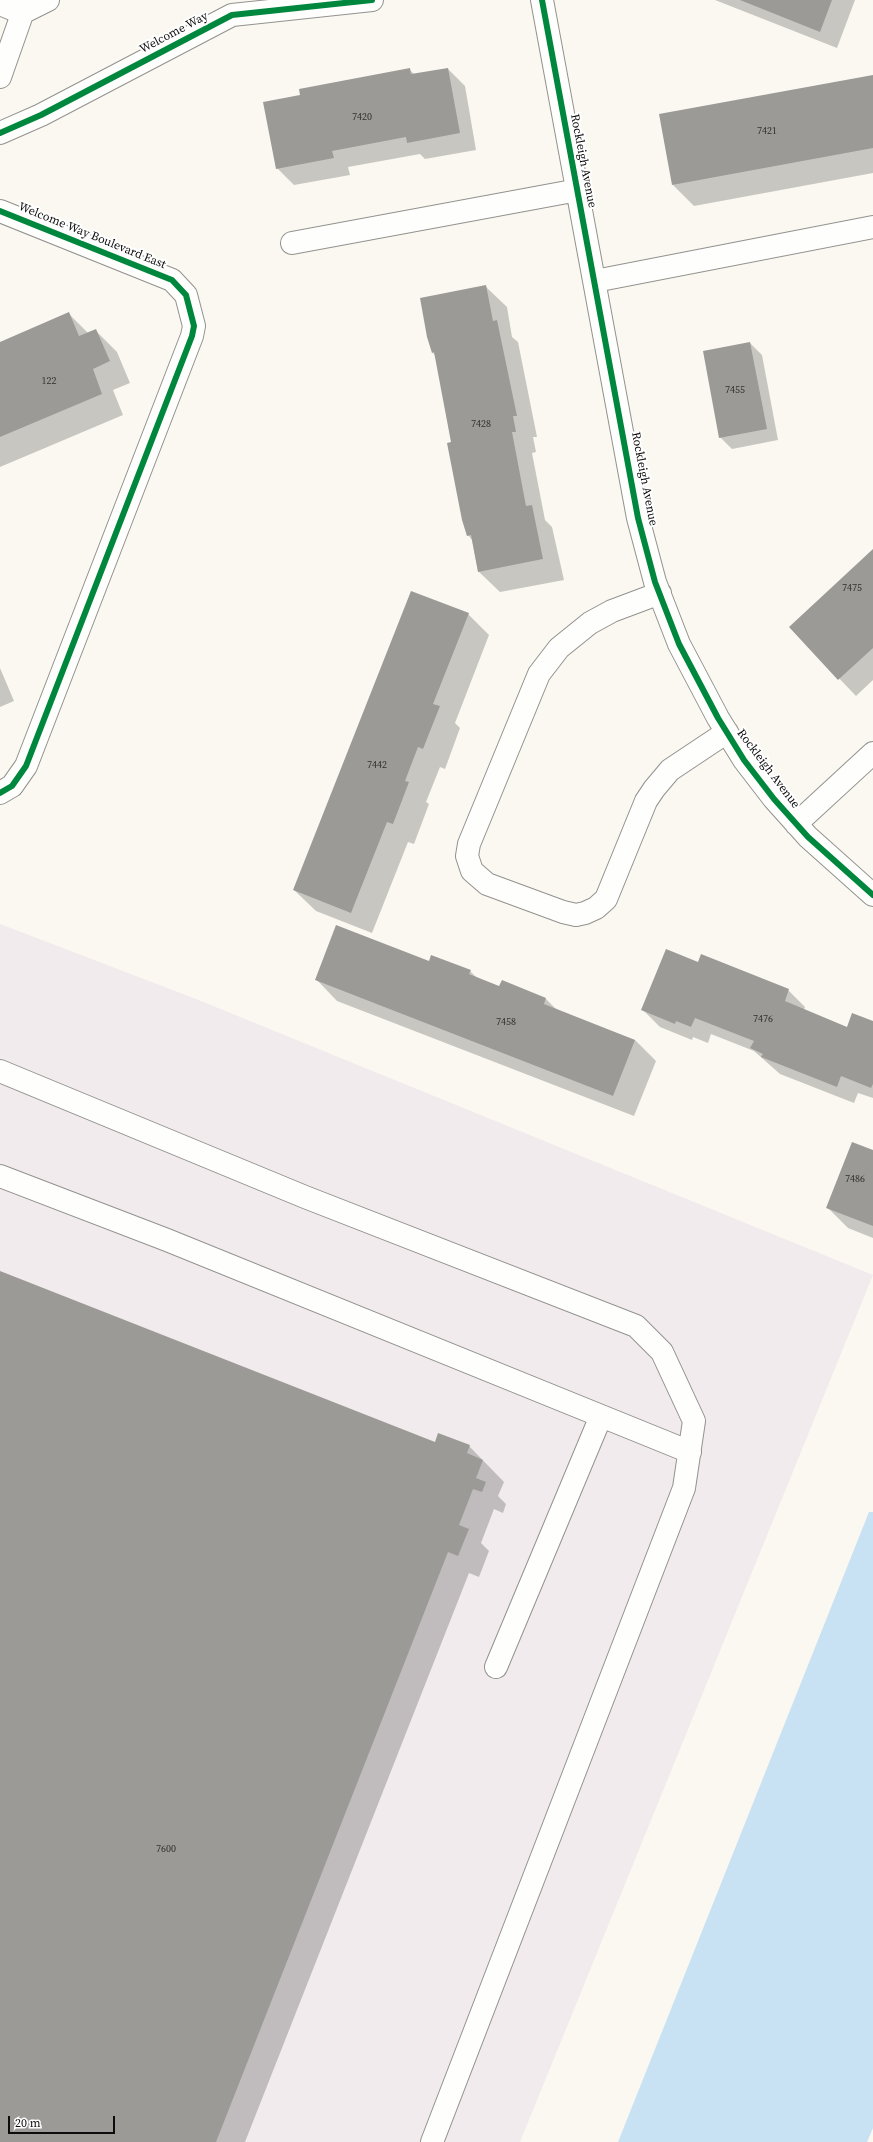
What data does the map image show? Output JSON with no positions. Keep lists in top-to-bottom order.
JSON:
{
  "streets": {
    "street": ["Welcome Way", "Rockleigh Avenue", "Welcome Way Boulevard East"]
  },
  "house_numbers": [
    "7420",
    "7421",
    "122",
    "7455",
    "7428",
    "7475",
    "7442",
    "7476",
    "7458",
    "7486",
    "7600"
  ],
  "scale_bar": "20 m"
}
